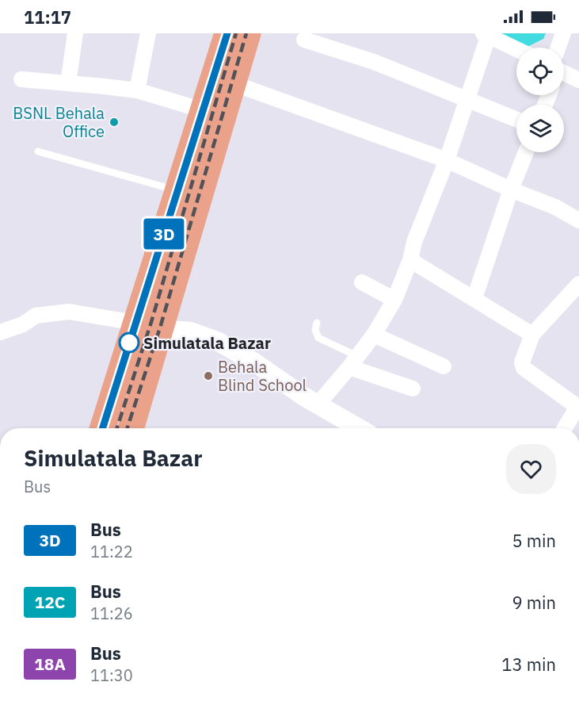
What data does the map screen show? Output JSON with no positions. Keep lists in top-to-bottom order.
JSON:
{
  "places": ["BSNL Behala Office", "Simulatala Bazar", "Behala Blind School"],
  "lines": ["bus line 3D"],
  "page": {
    "status": "11:17",
    "on_map": "3D",
    "heading": ["Simulatala Bazar", "Bus"],
    "list": [
      {
        "mark": "3D",
        "name": "Bus",
        "note": "11:22",
        "value": "5 min"
      },
      {
        "mark": "12C",
        "name": "Bus",
        "note": "11:26",
        "value": "9 min"
      },
      {
        "mark": "18A",
        "name": "Bus",
        "note": "11:30",
        "value": "13 min"
      }
    ]
  }
}
